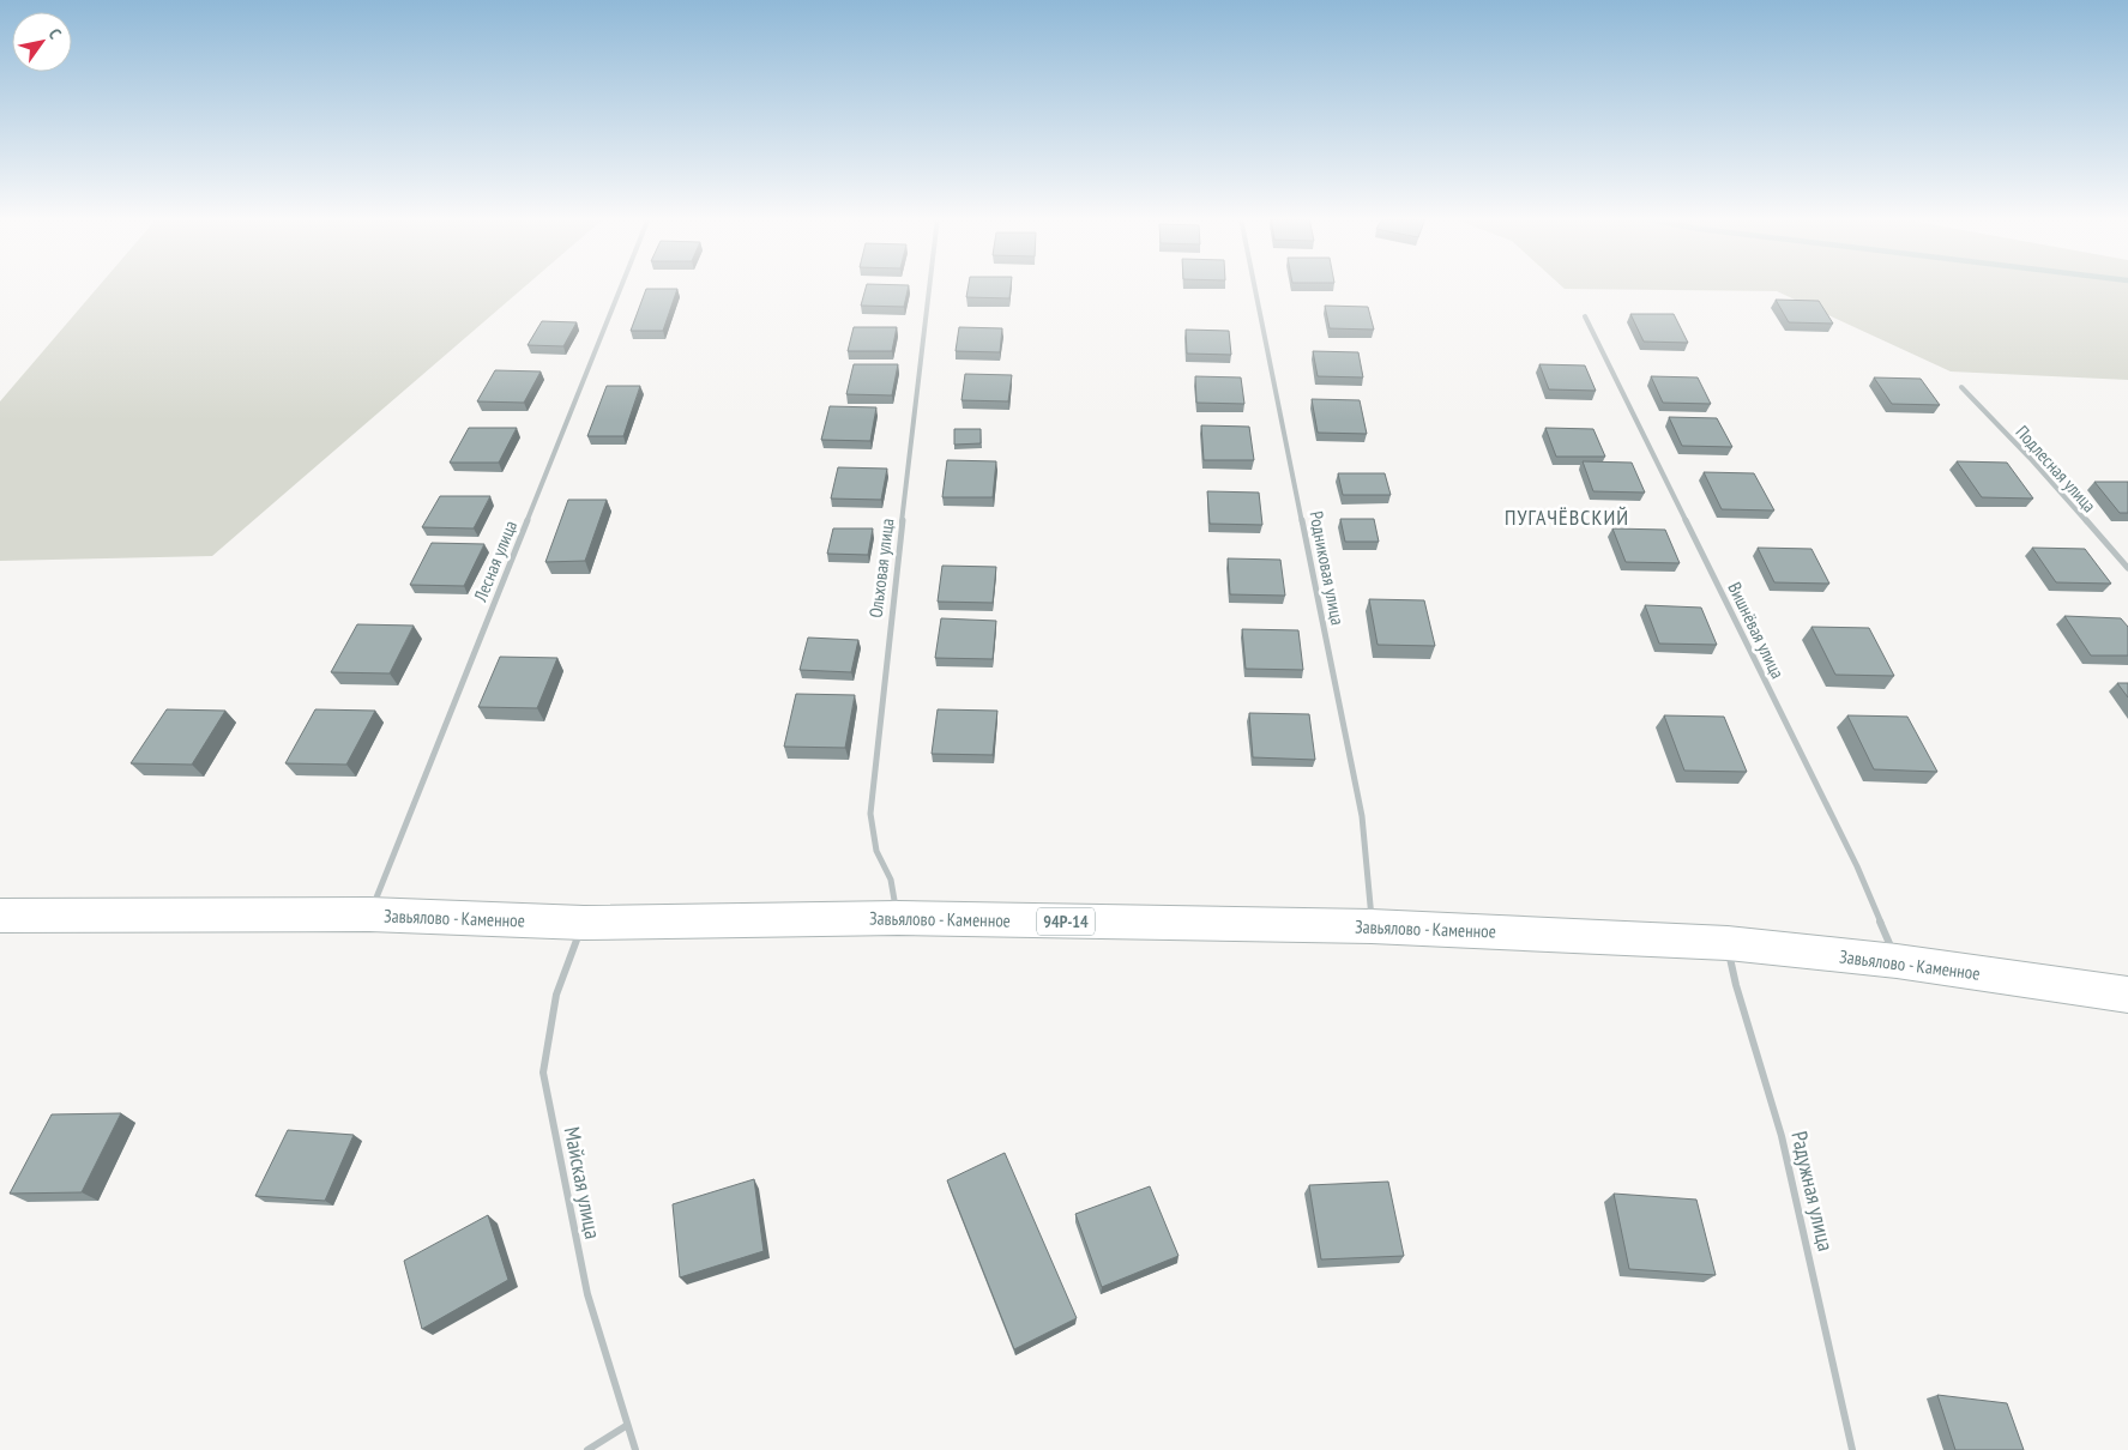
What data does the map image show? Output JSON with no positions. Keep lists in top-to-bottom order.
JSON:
{
  "streets": {
    "main road": ["Завьялово - Каменное", "94Р-14"],
    "street": [
      "Подлесная улица",
      "Лесная улица",
      "Ольховая улица",
      "Родниковая улица",
      "Вишнёвая улица",
      "Майская улица",
      "Радужная улица"
    ]
  },
  "crossings": [
    ["Лесная улица", "Завьялово - Каменное"],
    ["Ольховая улица", "Завьялово - Каменное"],
    ["Родниковая улица", "Завьялово - Каменное"],
    ["Вишнёвая улица", "Завьялово - Каменное"],
    ["Завьялово - Каменное", "Майская улица"],
    ["Завьялово - Каменное", "Радужная улица"]
  ],
  "districts": ["ПУГАЧЁВСКИЙ"],
  "north": "top right"
}
